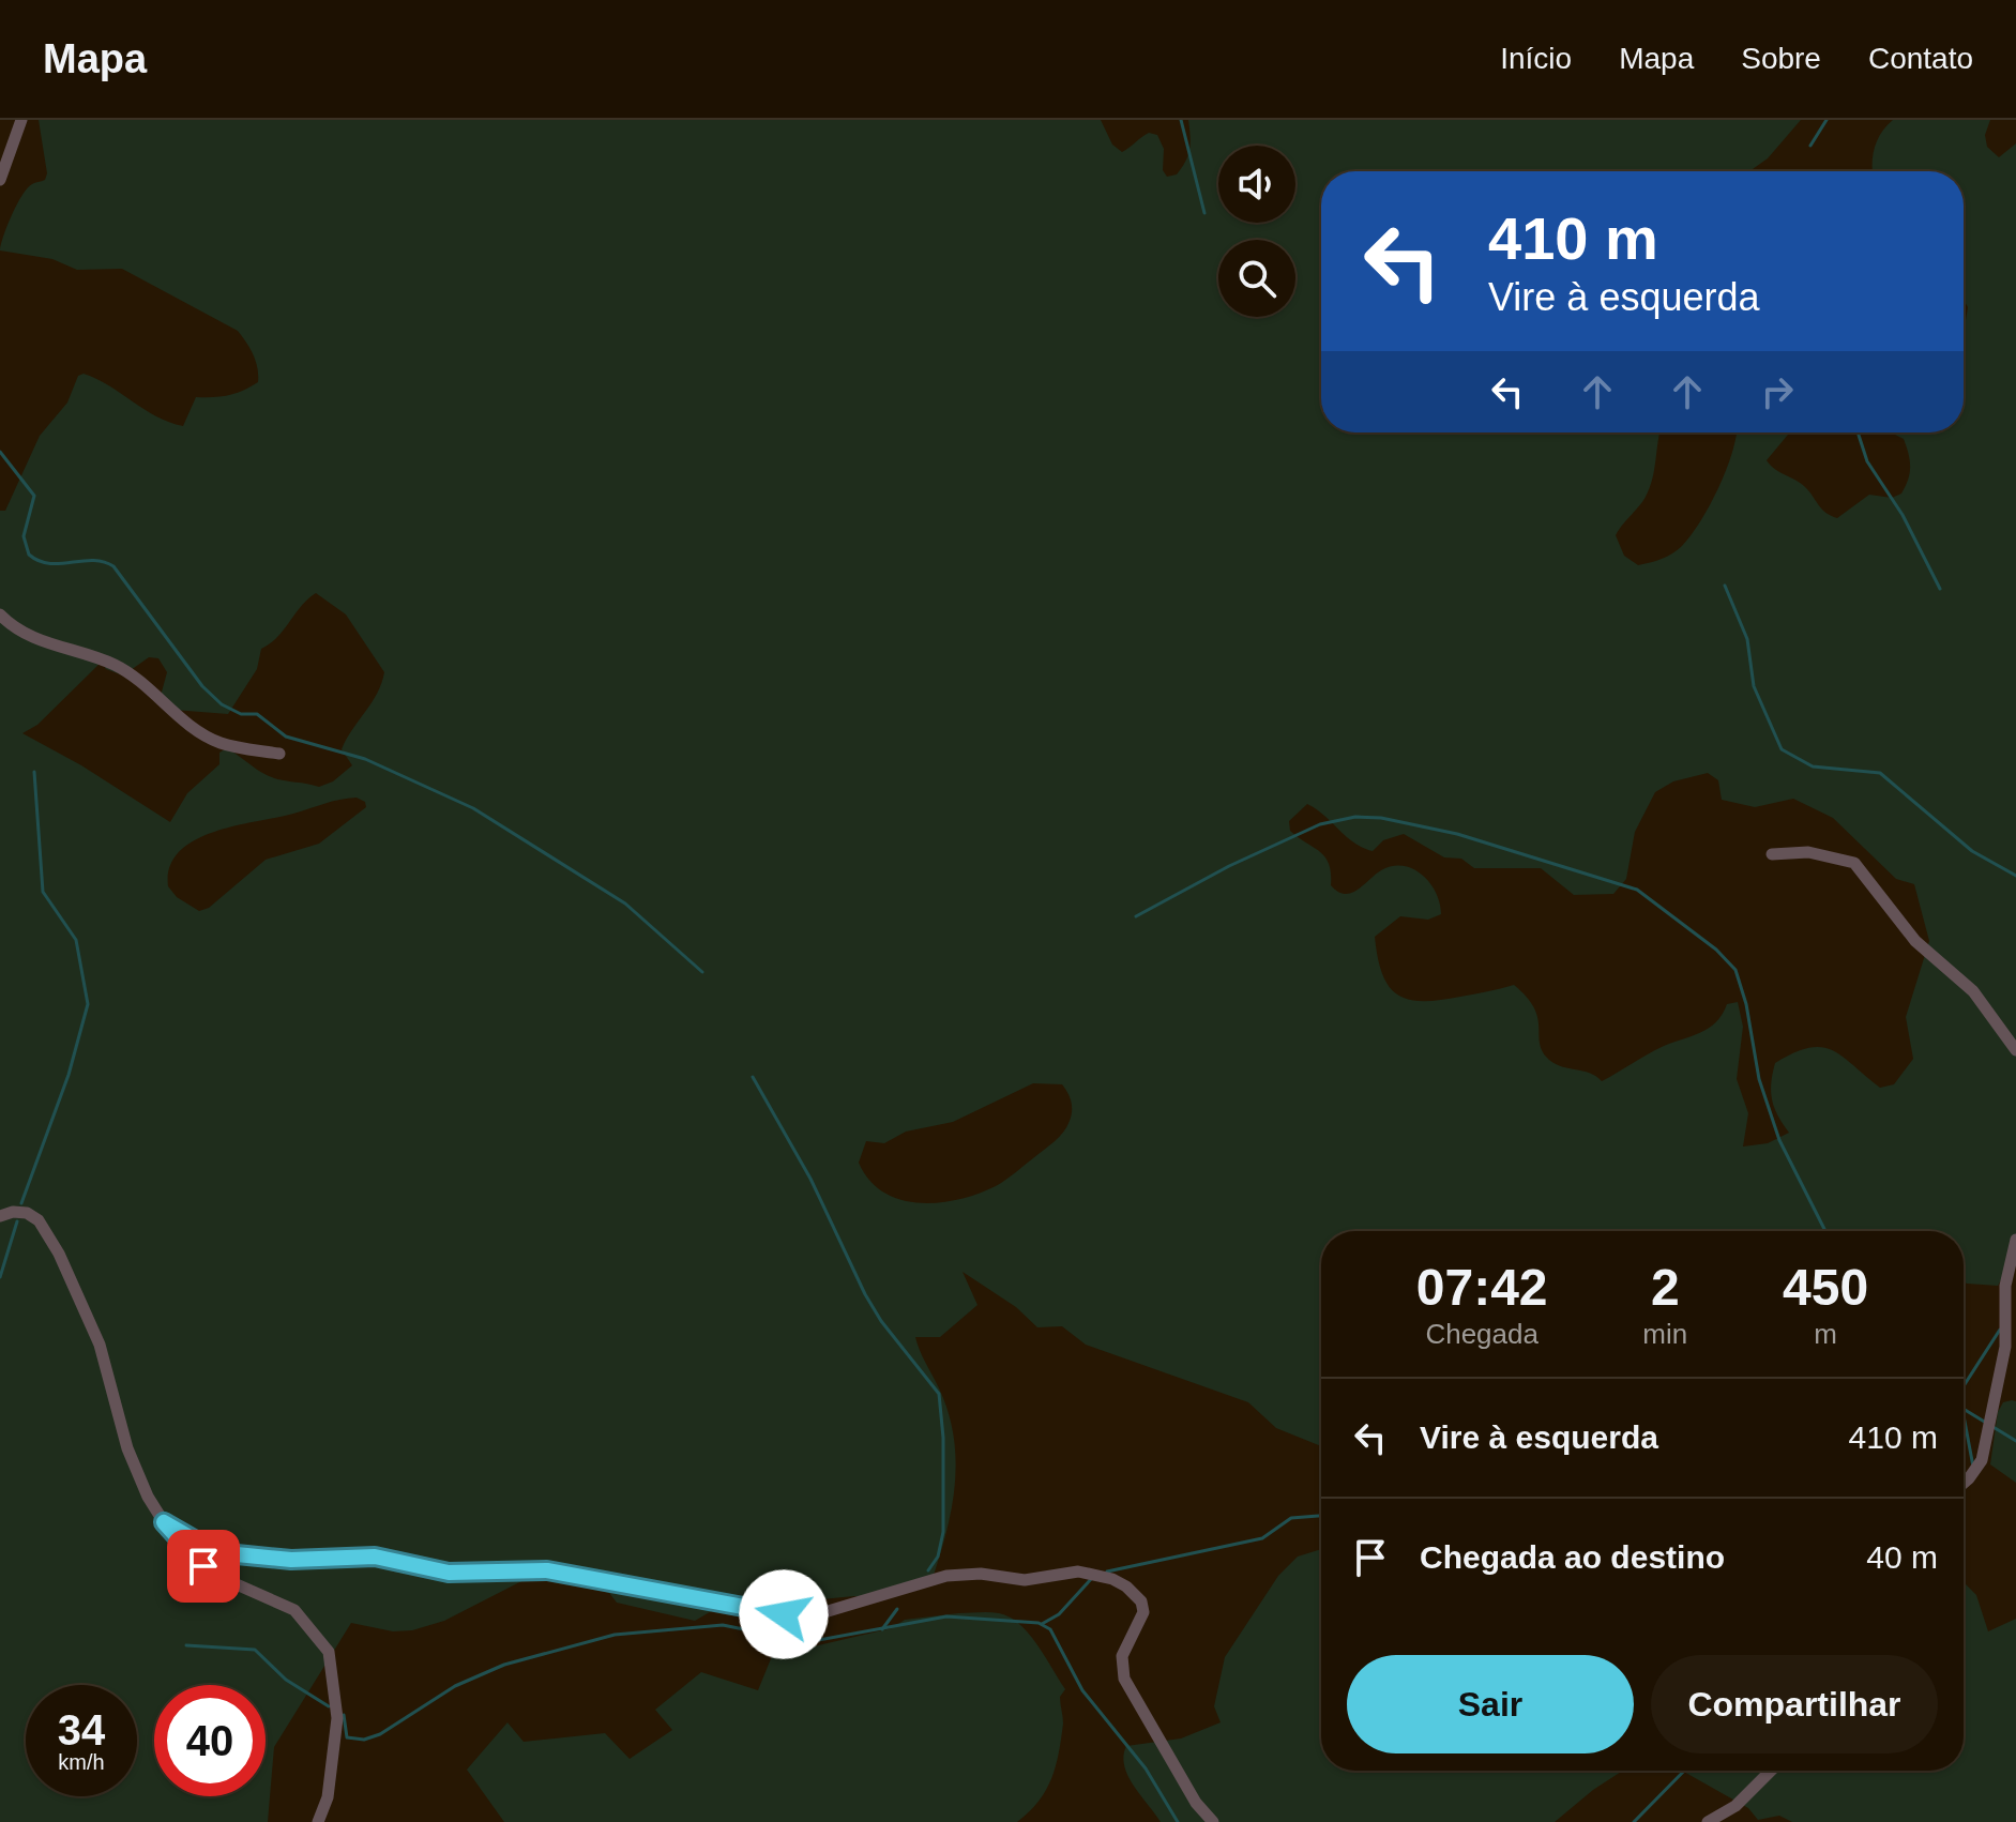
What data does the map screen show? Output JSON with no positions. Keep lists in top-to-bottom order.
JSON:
{
  "page": {
    "header": "Mapa",
    "nav": [
      "Início",
      "Mapa",
      "Sobre",
      "Contato"
    ],
    "turn": ["410 m", "Vire à esquerda"],
    "eta": [
      "07:42",
      "Chegada",
      "2",
      "min",
      "450",
      "m"
    ],
    "list": [
      {
        "name": "Vire à esquerda",
        "value": "410 m"
      },
      {
        "name": "Chegada ao destino",
        "value": "40 m"
      }
    ],
    "buttons": ["Sair", "Compartilhar"],
    "speed": "34 km/h",
    "limit": "40"
  }
}
